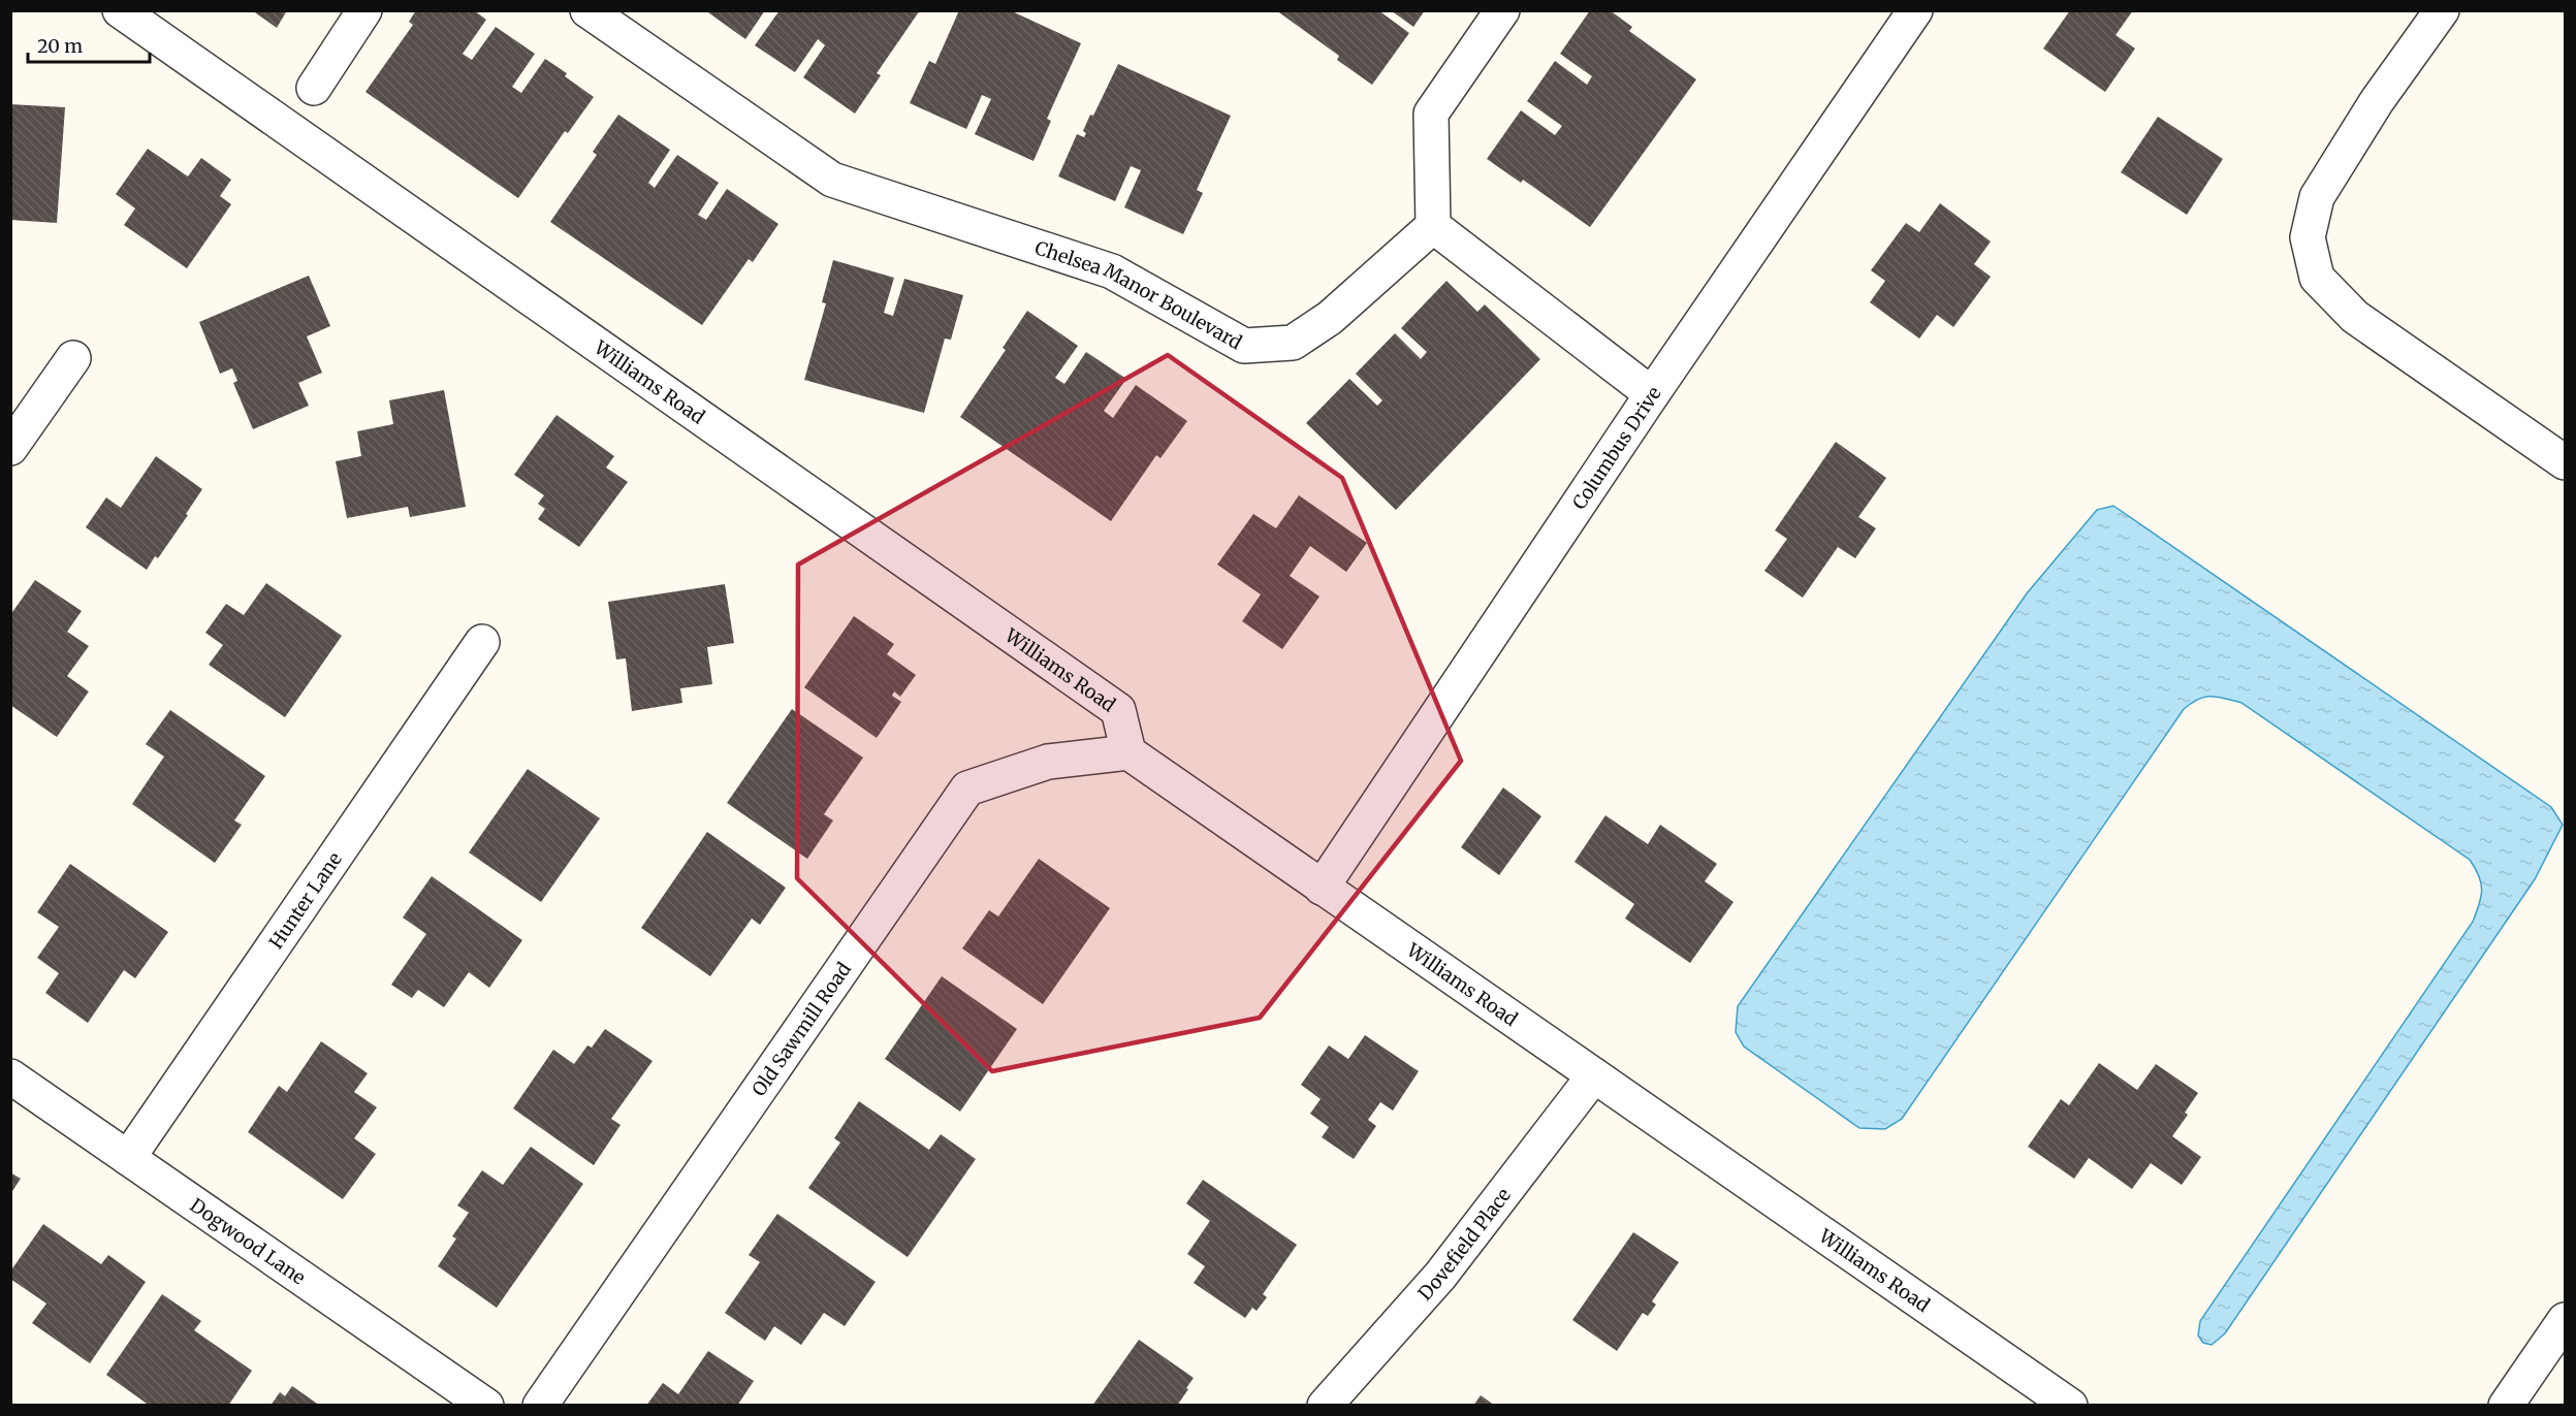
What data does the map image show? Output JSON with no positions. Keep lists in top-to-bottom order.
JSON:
{
  "streets": {
    "street": [
      "Chelsea Manor Boulevard",
      "Williams Road",
      "Columbus Drive",
      "Hunter Lane",
      "Old Sawmill Road",
      "Dogwood Lane",
      "Dovefield Place"
    ]
  },
  "crossings": [
    ["Williams Road", "Columbus Drive"],
    ["Williams Road", "Old Sawmill Road"],
    ["Williams Road", "Dovefield Place"],
    ["Hunter Lane", "Dogwood Lane"]
  ],
  "scale_bar": "20 m"
}
